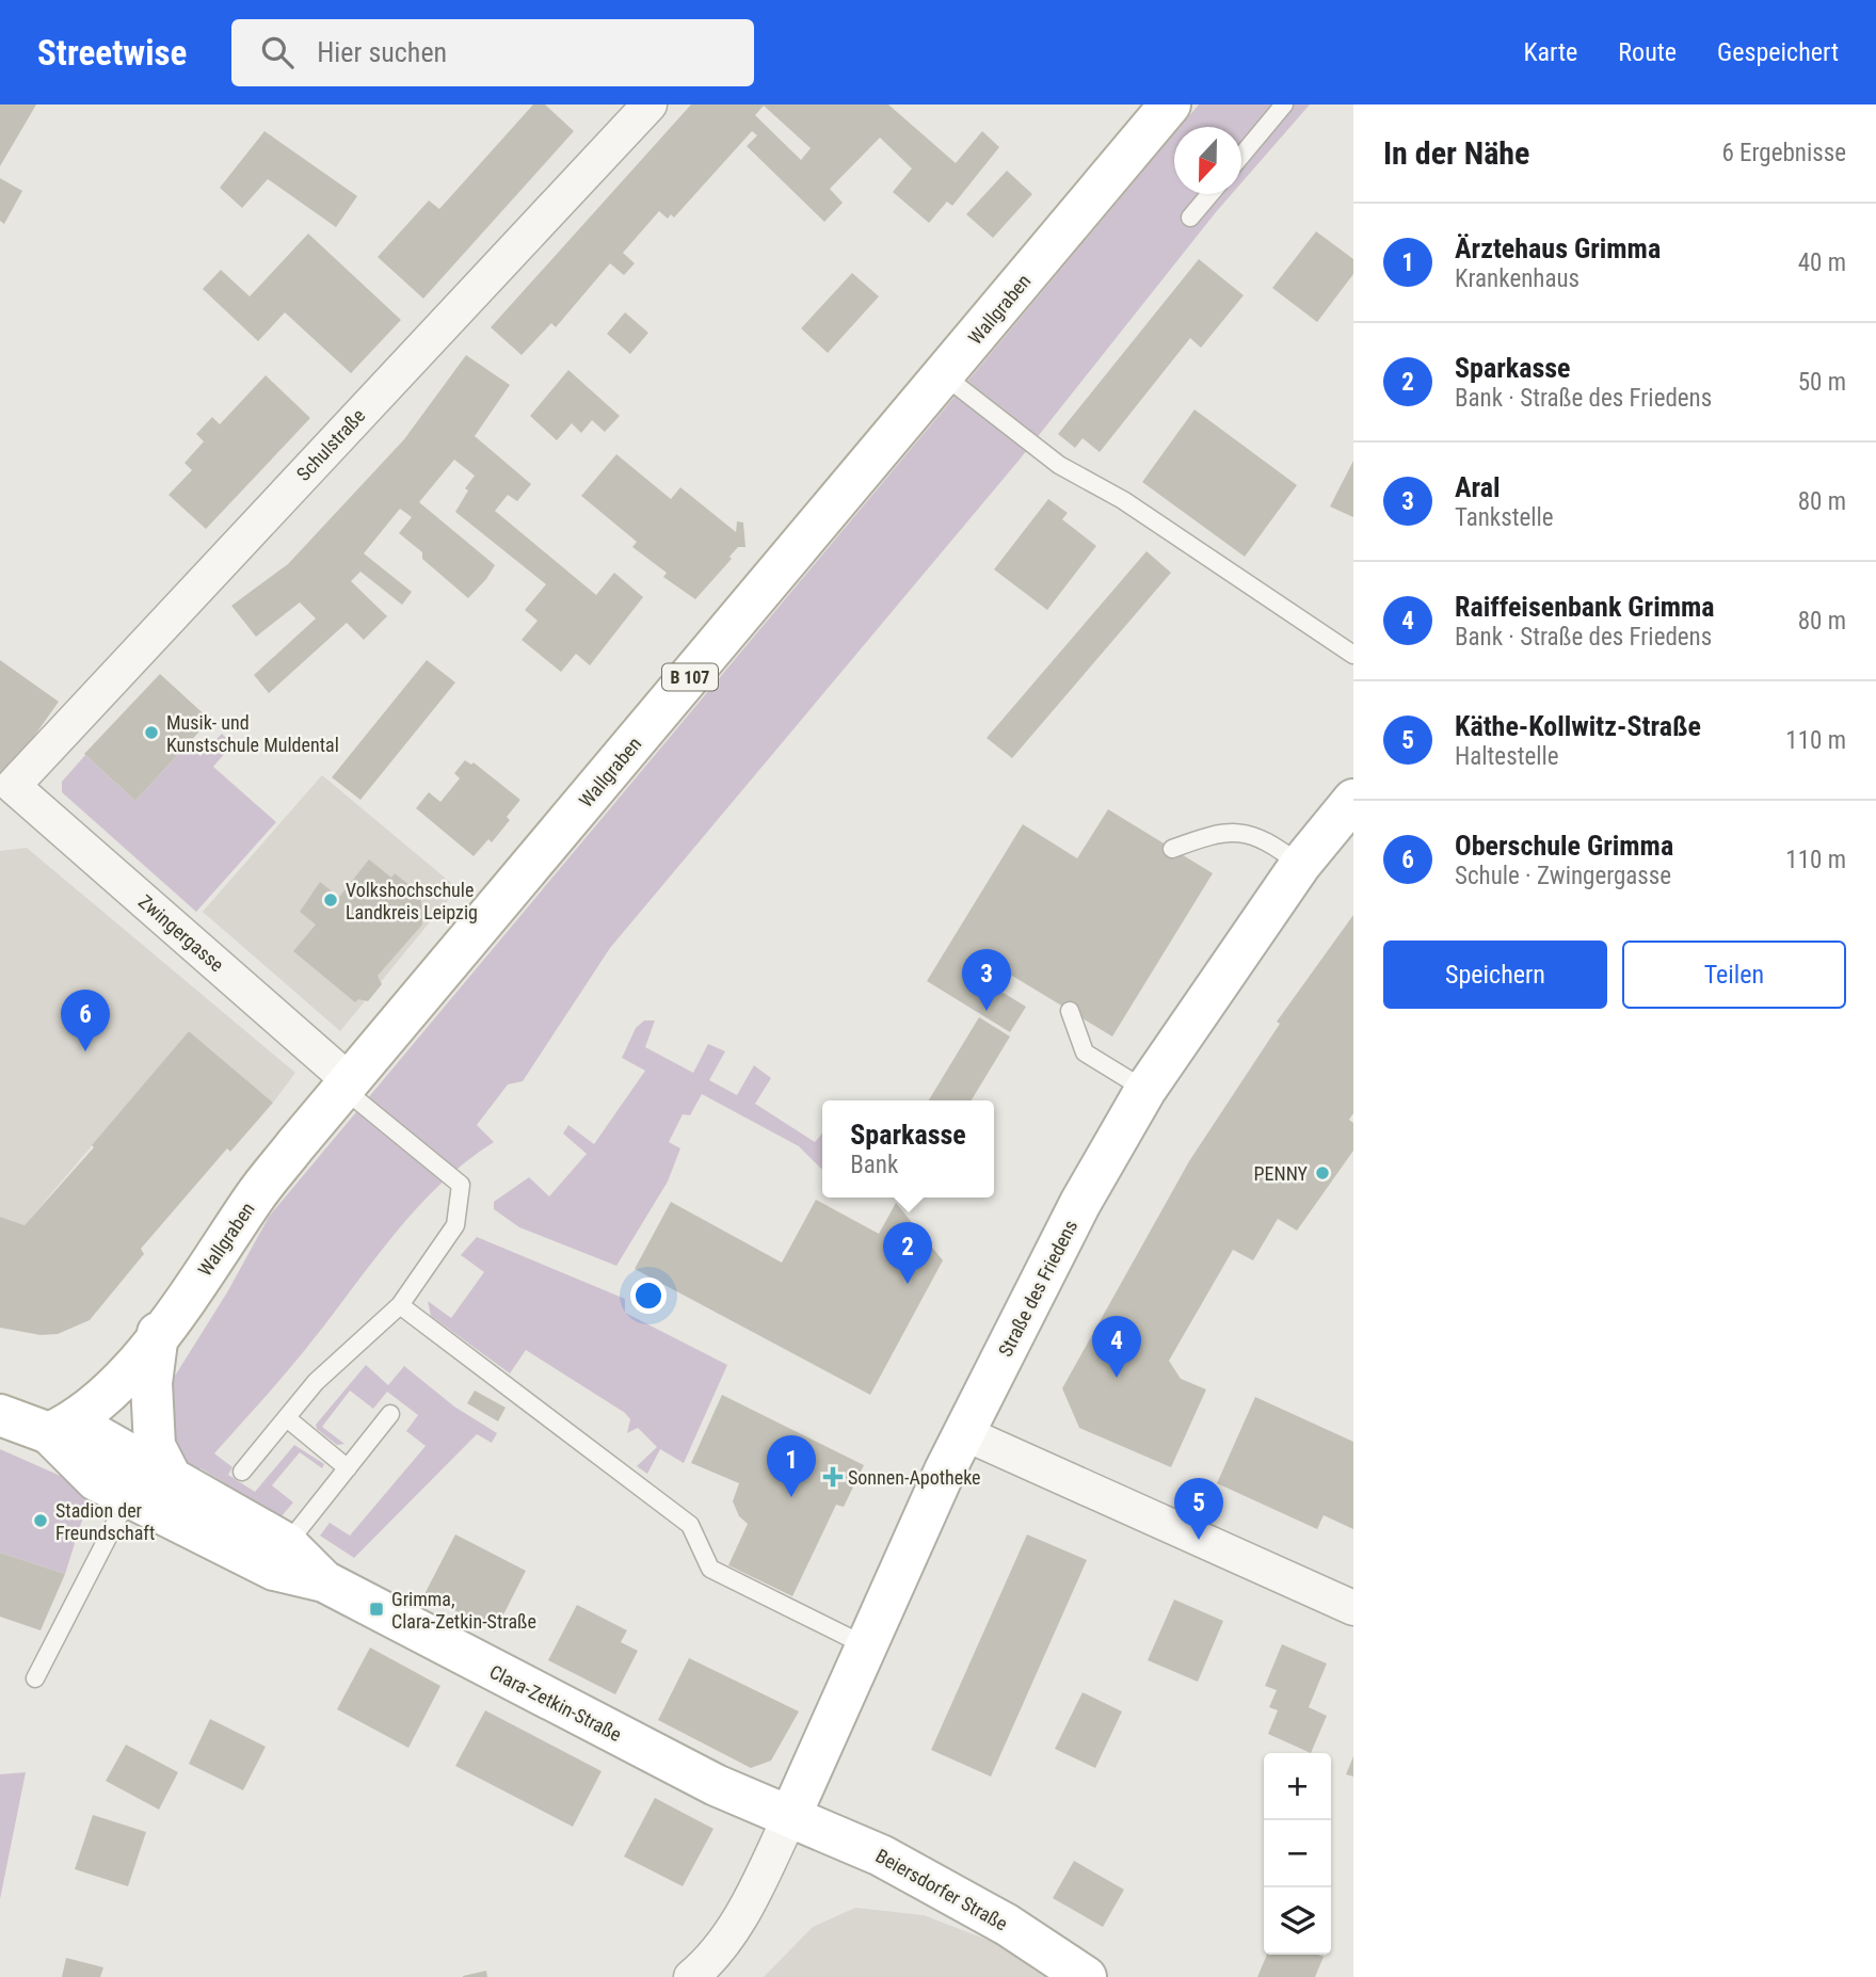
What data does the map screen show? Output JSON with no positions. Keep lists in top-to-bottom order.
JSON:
{
  "streets": {
    "street": [
      "Wallgraben",
      "Schulstraße",
      "B 107",
      "Zwingergasse",
      "Straße des Friedens",
      "Clara-Zetkin-Straße",
      "Beiersdorfer Straße"
    ]
  },
  "crossings": [
    ["Wallgraben", "Zwingergasse"],
    ["Wallgraben", "Clara-Zetkin-Straße"],
    ["Schulstraße", "Zwingergasse"],
    ["Straße des Friedens", "Clara-Zetkin-Straße"],
    ["Straße des Friedens", "Beiersdorfer Straße"],
    ["Clara-Zetkin-Straße", "Beiersdorfer Straße"]
  ],
  "places": {
    "other": [
      "Musik- und Kunstschule Muldental",
      "Volkshochschule Landkreis Leipzig",
      "PENNY",
      "Stadion der Freundschaft"
    ],
    "health": ["Sonnen-Apotheke"],
    "transit": ["Grimma, Clara-Zetkin-Straße"]
  },
  "north": "bottom",
  "page": {
    "header": "Streetwise",
    "search": "Hier suchen",
    "nav": ["Karte", "Route", "Gespeichert"],
    "heading": ["In der Nähe", "6 Ergebnisse"],
    "list": [
      {
        "mark": "1",
        "name": "Ärztehaus Grimma",
        "note": "Krankenhaus",
        "value": "40 m"
      },
      {
        "mark": "2",
        "name": "Sparkasse",
        "note": "Bank · Straße des Friedens",
        "value": "50 m"
      },
      {
        "mark": "3",
        "name": "Aral",
        "note": "Tankstelle",
        "value": "80 m"
      },
      {
        "mark": "4",
        "name": "Raiffeisenbank Grimma",
        "note": "Bank · Straße des Friedens",
        "value": "80 m"
      },
      {
        "mark": "5",
        "name": "Käthe-Kollwitz-Straße",
        "note": "Haltestelle",
        "value": "110 m"
      },
      {
        "mark": "6",
        "name": "Oberschule Grimma",
        "note": "Schule · Zwingergasse",
        "value": "110 m"
      }
    ],
    "buttons": ["Speichern", "Teilen"],
    "pins": [
      "3",
      "6",
      "2",
      "4",
      "1",
      "5"
    ],
    "popup": ["Sparkasse", "Bank"],
    "map_buttons": ["+", "−"]
  }
}
